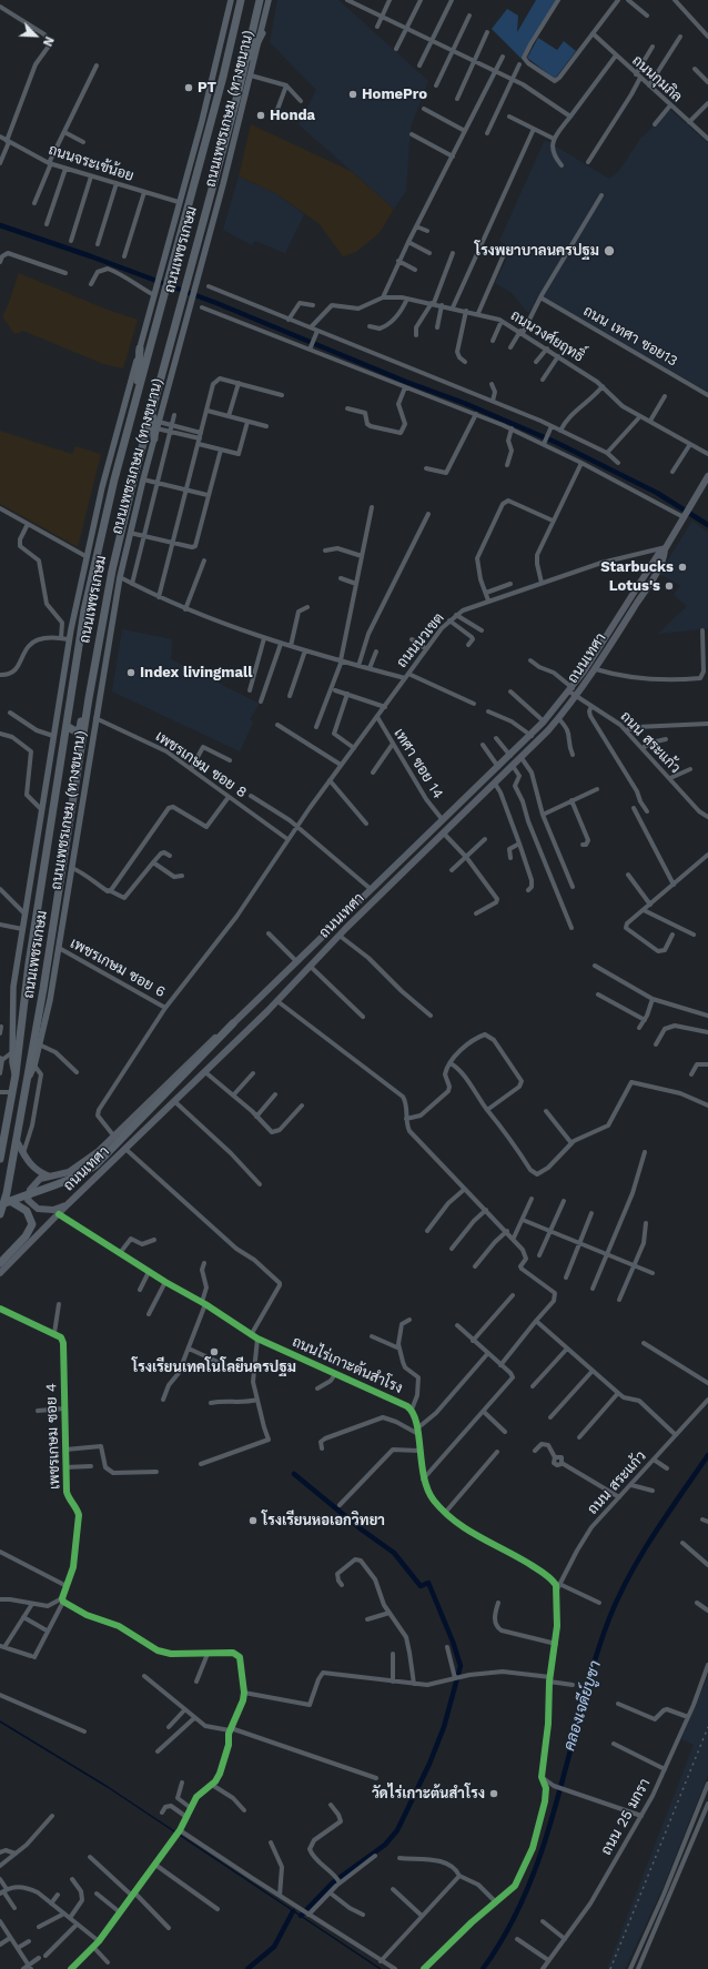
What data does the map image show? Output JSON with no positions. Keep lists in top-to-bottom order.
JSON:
{
  "streets": {
    "highway": ["ถนนเพชรเกษม"],
    "main road": ["ถนนเพชรเกษม (ทางขนาน)", "ถนนเทศา"],
    "street": [
      "ถนนกุมภิล",
      "ถนนจระเข้น้อย",
      "ถนนวงศ์ยฤทธิ์",
      "ถนน เทศา ซอย13",
      "ถนนนวเขต",
      "ถนน สระแก้ว",
      "เทศา ซอย 14",
      "เพชรเกษม ซอย 8",
      "เพชรเกษม ซอย 6",
      "ถนนไร่เกาะต้นสำโรง",
      "เพชรเกษม ซอย 4",
      "ถนน 25 มกรา"
    ]
  },
  "crossings": [
    ["ถนนเพชรเกษม (ทางขนาน)", "ถนนจระเข้น้อย"],
    ["ถนนเพชรเกษม (ทางขนาน)", "ถนนเพชรเกษม"],
    ["ถนนเพชรเกษม (ทางขนาน)", "ถนนนวเขต"],
    ["ถนนเพชรเกษม (ทางขนาน)", "เพชรเกษม ซอย 8"],
    ["ถนนเพชรเกษม (ทางขนาน)", "เพชรเกษม ซอย 6"],
    ["ถนนเพชรเกษม", "ถนนเทศา"],
    ["ถนนนวเขต", "ถนนเทศา"],
    ["ถนนเทศา", "ถนน สระแก้ว"],
    ["ถนนเทศา", "เทศา ซอย 14"],
    ["ถนนเทศา", "ถนนไร่เกาะต้นสำโรง"],
    ["ถนน สระแก้ว", "ถนนไร่เกาะต้นสำโรง"]
  ],
  "water": ["คลองเจดีย์บูชา"],
  "places": [
    "PT",
    "HomePro",
    "Honda",
    "โรงพยาบาลนครปฐม",
    "Starbucks",
    "Lotus's",
    "Index livingmall",
    "โรงเรียนเทคโนโลยีนครปฐม",
    "โรงเรียนหอเอกวิทยา",
    "วัดไร่เกาะต้นสำโรง"
  ],
  "north": "bottom right"
}
